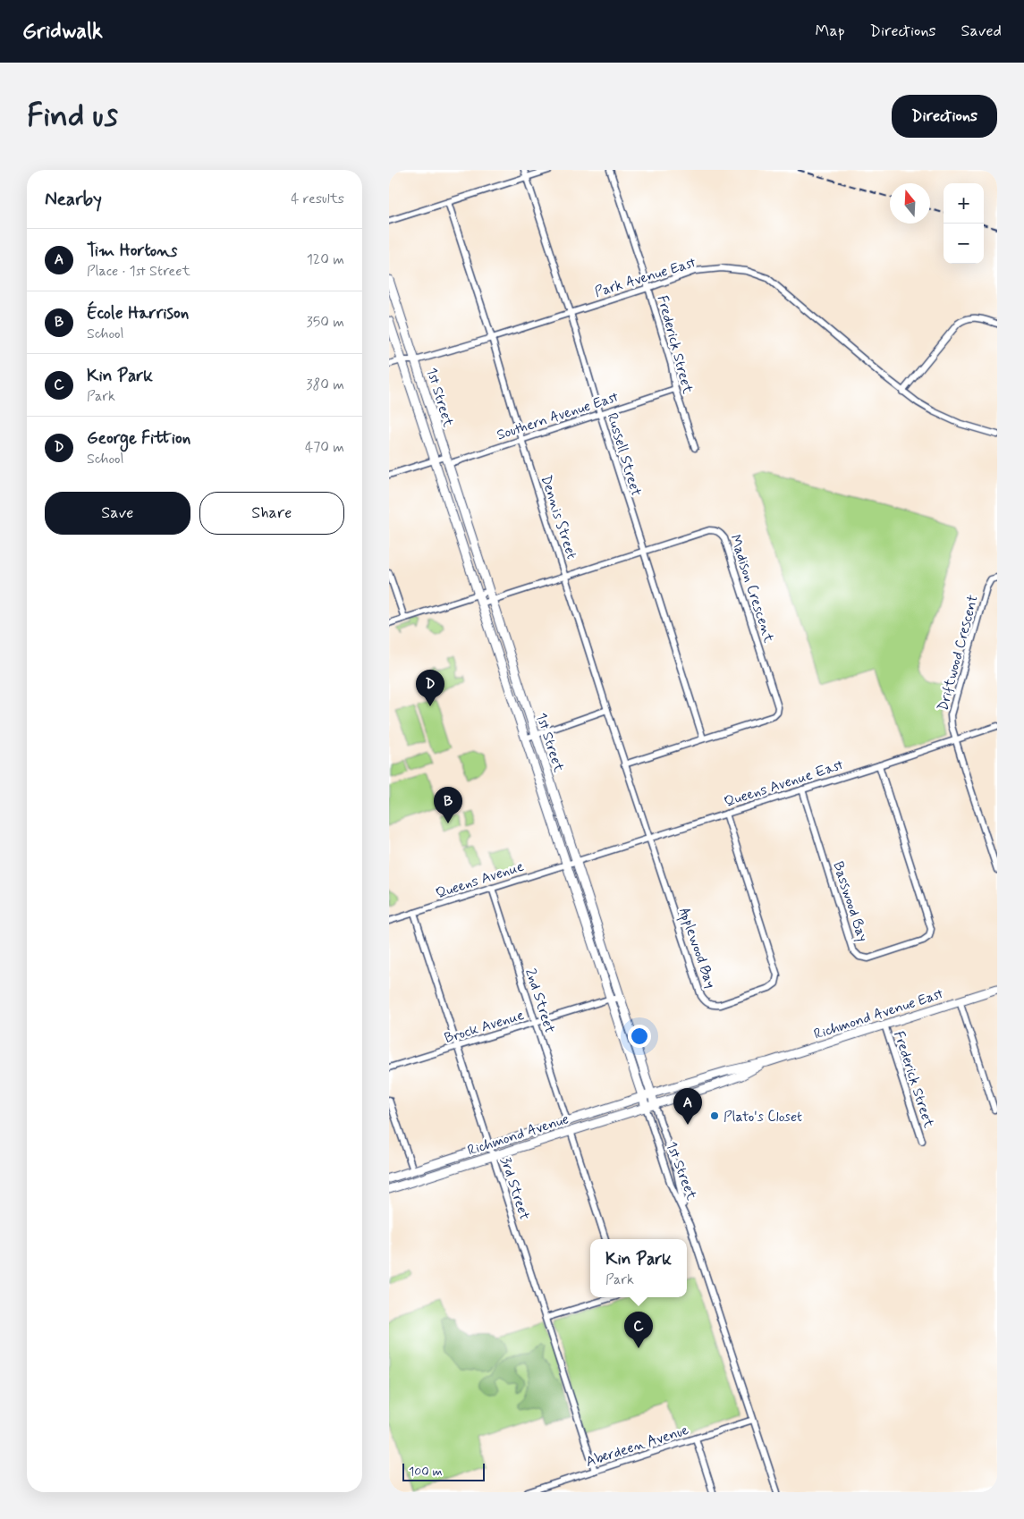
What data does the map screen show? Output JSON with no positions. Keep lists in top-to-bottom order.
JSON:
{
  "streets": {
    "main road": ["1st Street", "Richmond Avenue East", "Richmond Avenue"],
    "street": [
      "Park Avenue East",
      "Frederick Street",
      "Southern Avenue East",
      "Russell Street",
      "Dennis Street",
      "Madison Crescent",
      "Driftwood Crescent",
      "Queens Avenue East",
      "Queens Avenue",
      "Basswood Bay",
      "Applewood Bay",
      "2nd Street",
      "Brock Avenue",
      "3rd Street",
      "Aberdeen Avenue"
    ]
  },
  "crossings": [
    ["Park Avenue East", "Frederick Street"],
    ["Park Avenue East", "1st Street"],
    ["Park Avenue East", "Russell Street"],
    ["Park Avenue East", "Dennis Street"],
    ["Frederick Street", "Southern Avenue East"],
    ["Frederick Street", "Richmond Avenue East"],
    ["1st Street", "Southern Avenue East"],
    ["1st Street", "Madison Crescent"],
    ["1st Street", "Queens Avenue East"],
    ["1st Street", "Queens Avenue"],
    ["1st Street", "Richmond Avenue East"],
    ["1st Street", "Brock Avenue"],
    ["1st Street", "Richmond Avenue"],
    ["1st Street", "Aberdeen Avenue"],
    ["Southern Avenue East", "Russell Street"],
    ["Southern Avenue East", "Dennis Street"],
    ["Russell Street", "Madison Crescent"],
    ["Dennis Street", "Madison Crescent"],
    ["Dennis Street", "Queens Avenue East"],
    ["Dennis Street", "Applewood Bay"],
    ["Driftwood Crescent", "Queens Avenue East"],
    ["Queens Avenue East", "Queens Avenue"],
    ["Queens Avenue East", "Basswood Bay"],
    ["Queens Avenue East", "Applewood Bay"],
    ["Queens Avenue", "2nd Street"],
    ["Queens Avenue", "3rd Street"],
    ["2nd Street", "Brock Avenue"],
    ["2nd Street", "Richmond Avenue"],
    ["Richmond Avenue East", "Richmond Avenue"],
    ["Brock Avenue", "3rd Street"],
    ["Richmond Avenue", "3rd Street"],
    ["3rd Street", "Aberdeen Avenue"]
  ],
  "places": ["Plato's Closet"],
  "scale_bar": "100 m",
  "north": "top",
  "page": {
    "header": "Gridwalk",
    "nav": ["Map", "Directions", "Saved"],
    "buttons": [
      "Directions",
      ["Save", "Share"]
    ],
    "title": "Find us",
    "heading": ["Nearby", "4 results"],
    "map_buttons": ["+", "−"],
    "list": [
      {
        "mark": "A",
        "name": "Tim Hortons",
        "note": "Place · 1st Street",
        "value": "120 m"
      },
      {
        "mark": "B",
        "name": "École Harrison",
        "note": "School",
        "value": "350 m"
      },
      {
        "mark": "C",
        "name": "Kin Park",
        "note": "Park",
        "value": "380 m"
      },
      {
        "mark": "D",
        "name": "George Fittion",
        "note": "School",
        "value": "470 m"
      }
    ],
    "pins": [
      "D",
      "B",
      "A",
      "C"
    ],
    "popup": ["Kin Park", "Park"],
    "scale": "100 m"
  }
}
